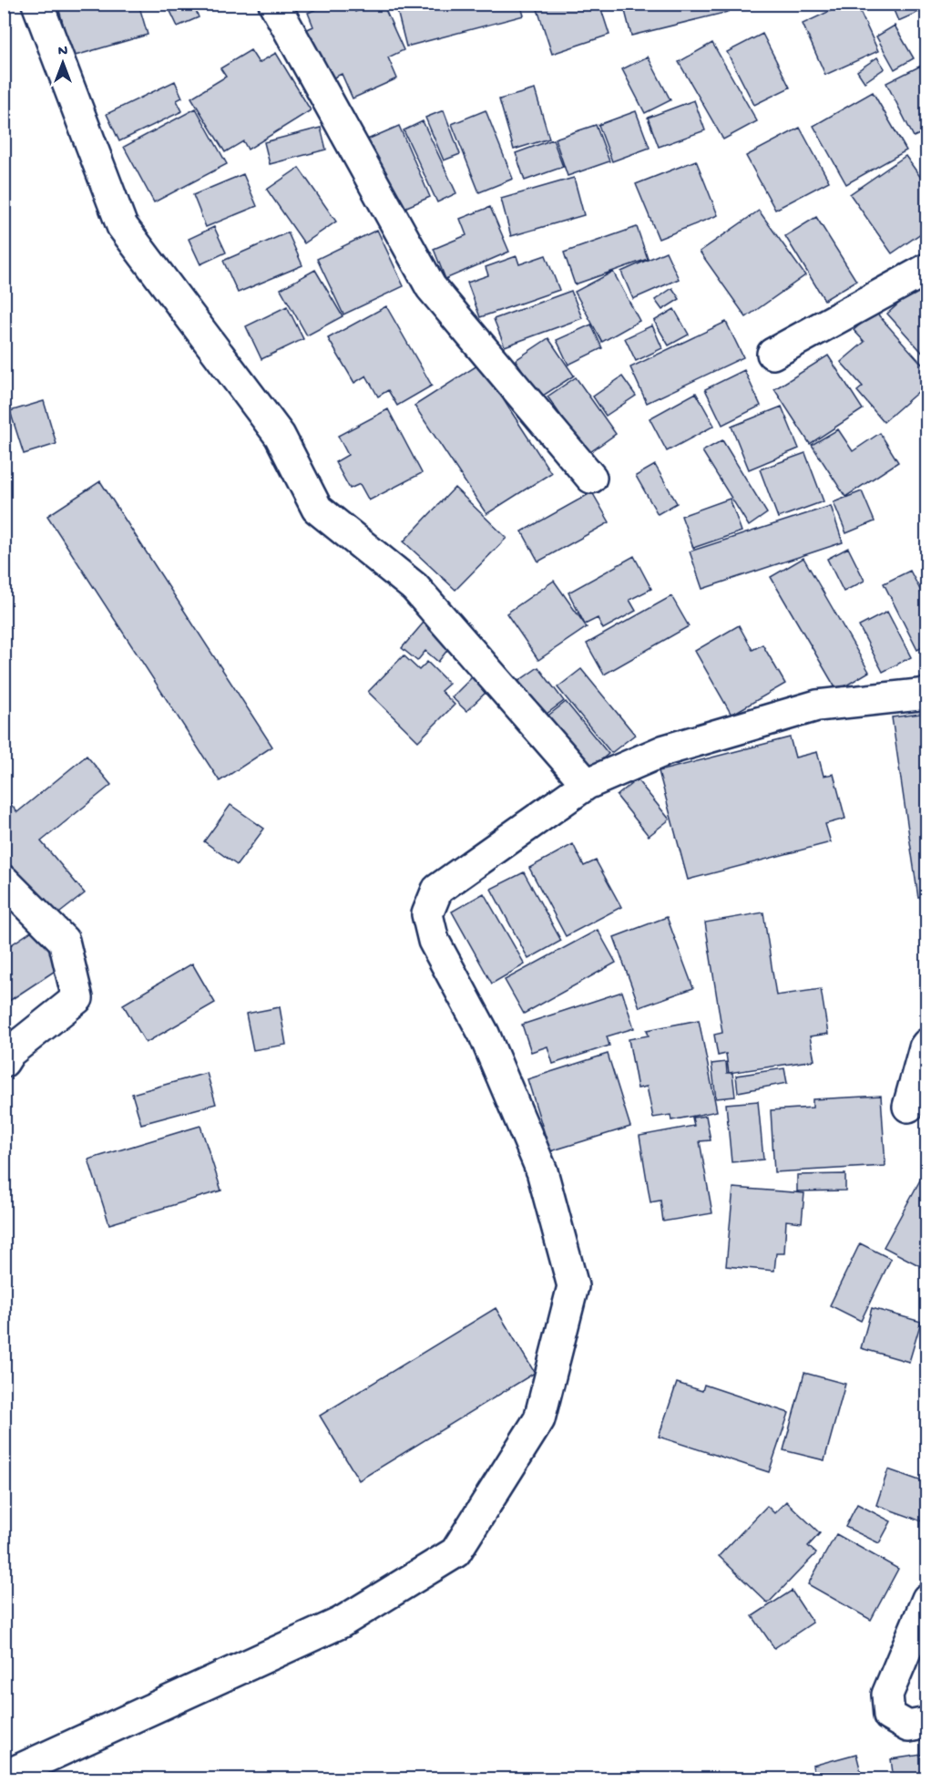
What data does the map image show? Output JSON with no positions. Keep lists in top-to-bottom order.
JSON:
{
  "north": "top"
}
